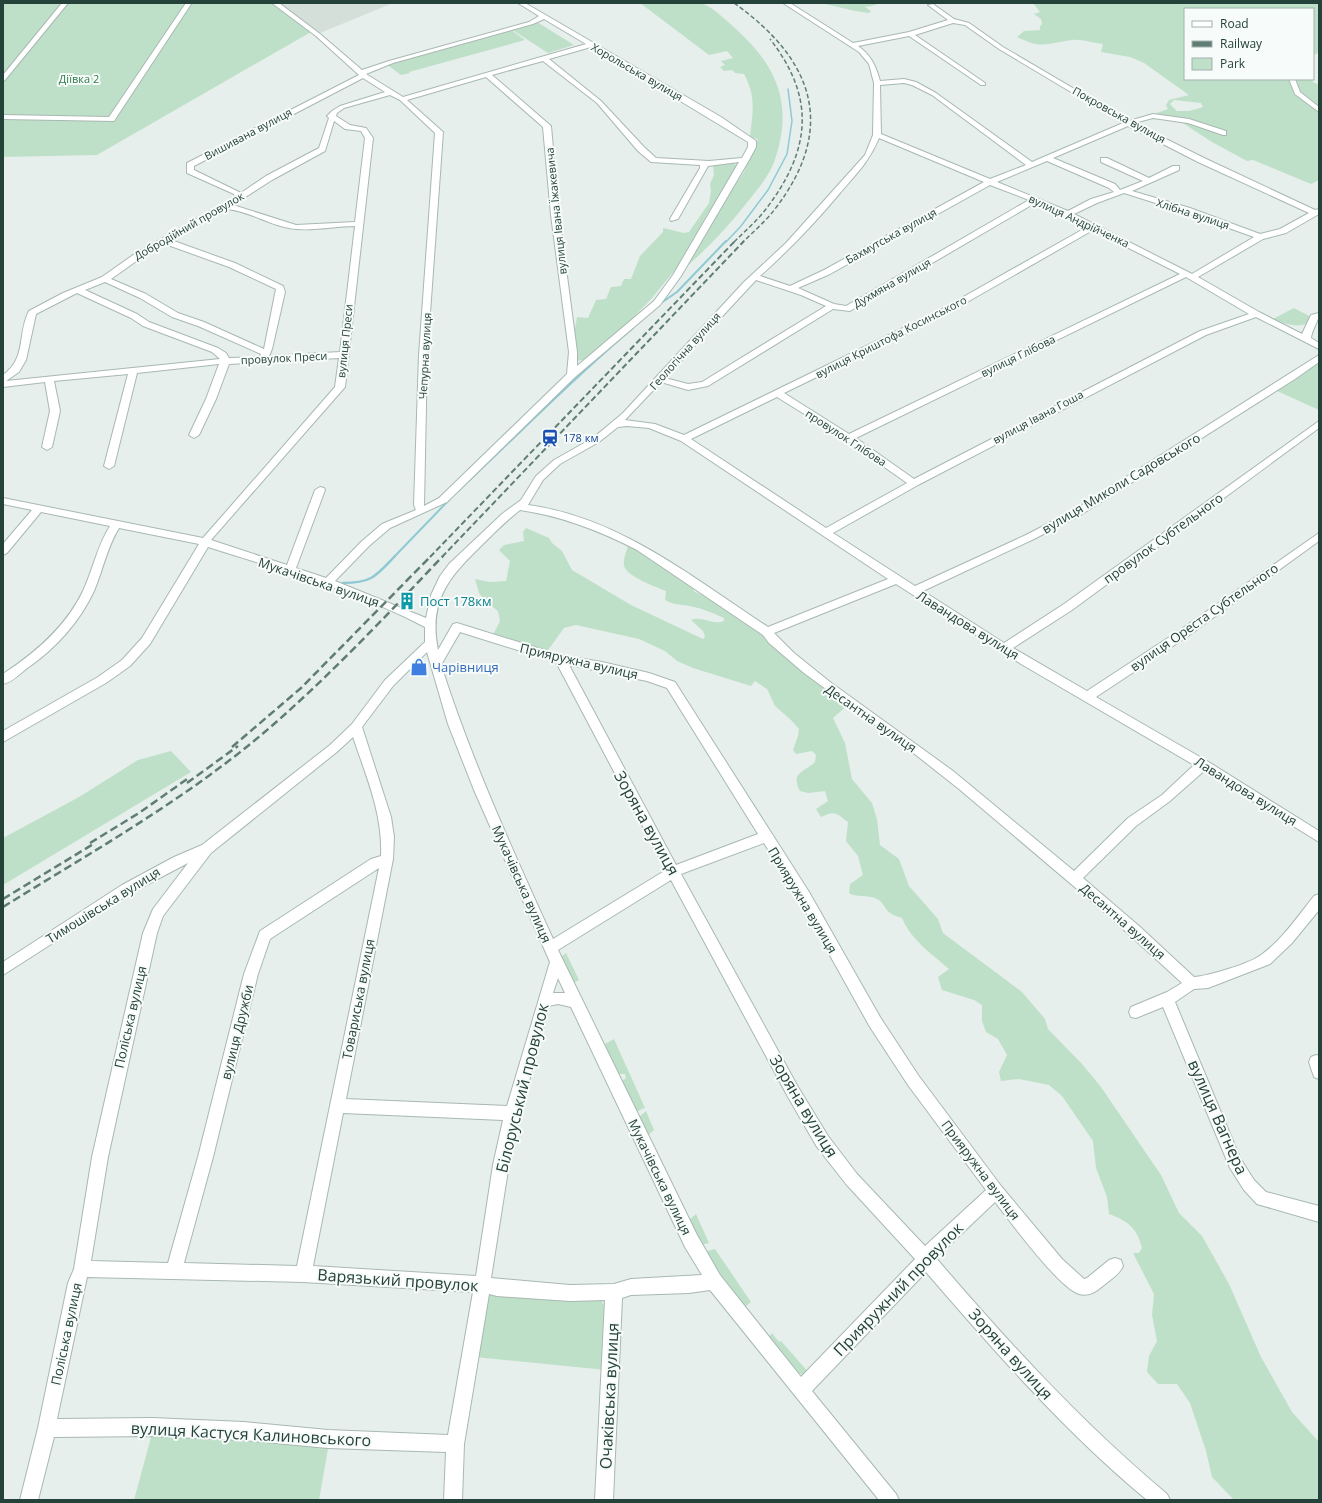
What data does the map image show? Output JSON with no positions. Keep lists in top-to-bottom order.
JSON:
{
  "streets": {
    "street": [
      "Хорольська вулиця",
      "Покровська вулиця",
      "Вишивана вулиця",
      "вулиця Івана Їжакевича",
      "Хлібна вулиця",
      "вулиця Андрійченка",
      "Добродійний провулок",
      "Бахмутська вулиця",
      "Духмяна вулиця",
      "вулиця Криштофа Косинського",
      "вулиця Преси",
      "Геологічна вулиця",
      "Чепурна вулиця",
      "вулиця Глібова",
      "провулок Преси",
      "вулиця Івана Гоша",
      "провулок Глібова",
      "вулиця Миколи Садовського",
      "провулок Субтельного",
      "Мукачівська вулиця",
      "вулиця Ореста Субтельного",
      "Лавандова вулиця",
      "Прияружна вулиця",
      "Десантна вулиця",
      "Зоряна вулиця",
      "Тимошівська вулиця",
      "Товариська вулиця",
      "Поліська вулиця",
      "вулиця Дружби",
      "Білоруський провулок",
      "вулиця Вагнера",
      "Варязький провулок",
      "Прияружний провулок",
      "Очаківська вулиця",
      "вулиця Кастуся Калиновського"
    ]
  },
  "crossings": [
    ["Хорольська вулиця", "Вишивана вулиця"],
    ["Покровська вулиця", "Бахмутська вулиця"],
    ["Вишивана вулиця", "Добродійний провулок"],
    ["Вишивана вулиця", "Чепурна вулиця"],
    ["Хлібна вулиця", "Бахмутська вулиця"],
    ["вулиця Андрійченка", "Бахмутська вулиця"],
    ["вулиця Андрійченка", "Духмяна вулиця"],
    ["вулиця Андрійченка", "вулиця Криштофа Косинського"],
    ["вулиця Андрійченка", "Геологічна вулиця"],
    ["вулиця Андрійченка", "вулиця Глібова"],
    ["вулиця Андрійченка", "вулиця Івана Гоша"],
    ["Добродійний провулок", "вулиця Преси"],
    ["вулиця Криштофа Косинського", "провулок Глібова"],
    ["вулиця Криштофа Косинського", "Лавандова вулиця"],
    ["вулиця Преси", "провулок Преси"],
    ["вулиця Преси", "Мукачівська вулиця"],
    ["Геологічна вулиця", "Мукачівська вулиця"],
    ["Геологічна вулиця", "Лавандова вулиця"],
    ["Геологічна вулиця", "Десантна вулиця"],
    ["вулиця Глібова", "провулок Глібова"],
    ["вулиця Івана Гоша", "провулок Глібова"],
    ["вулиця Івана Гоша", "Лавандова вулиця"],
    ["вулиця Миколи Садовського", "Лавандова вулиця"],
    ["провулок Субтельного", "Лавандова вулиця"],
    ["Мукачівська вулиця", "Прияружна вулиця"],
    ["Мукачівська вулиця", "Поліська вулиця"],
    ["Мукачівська вулиця", "Білоруський провулок"],
    ["Мукачівська вулиця", "Варязький провулок"],
    ["Мукачівська вулиця", "Прияружний провулок"],
    ["вулиця Ореста Субтельного", "Лавандова вулиця"],
    ["Прияружна вулиця", "Зоряна вулиця"],
    ["Прияружна вулиця", "Прияружний провулок"],
    ["Зоряна вулиця", "Прияружний провулок"],
    ["Тимошівська вулиця", "Поліська вулиця"],
    ["Товариська вулиця", "Поліська вулиця"],
    ["Товариська вулиця", "вулиця Дружби"],
    ["Товариська вулиця", "Варязький провулок"],
    ["Поліська вулиця", "Варязький провулок"],
    ["Поліська вулиця", "вулиця Кастуся Калиновського"],
    ["вулиця Дружби", "Варязький провулок"],
    ["Білоруський провулок", "Варязький провулок"],
    ["Білоруський провулок", "вулиця Кастуся Калиновського"],
    ["Варязький провулок", "Очаківська вулиця"]
  ],
  "parks": ["Діївка 2"],
  "places": {
    "station": ["178 км"],
    "building": ["Пост 178км"],
    "shop": ["Чарівниця"]
  },
  "legend": ["Road", "Railway", "Park"]
}
